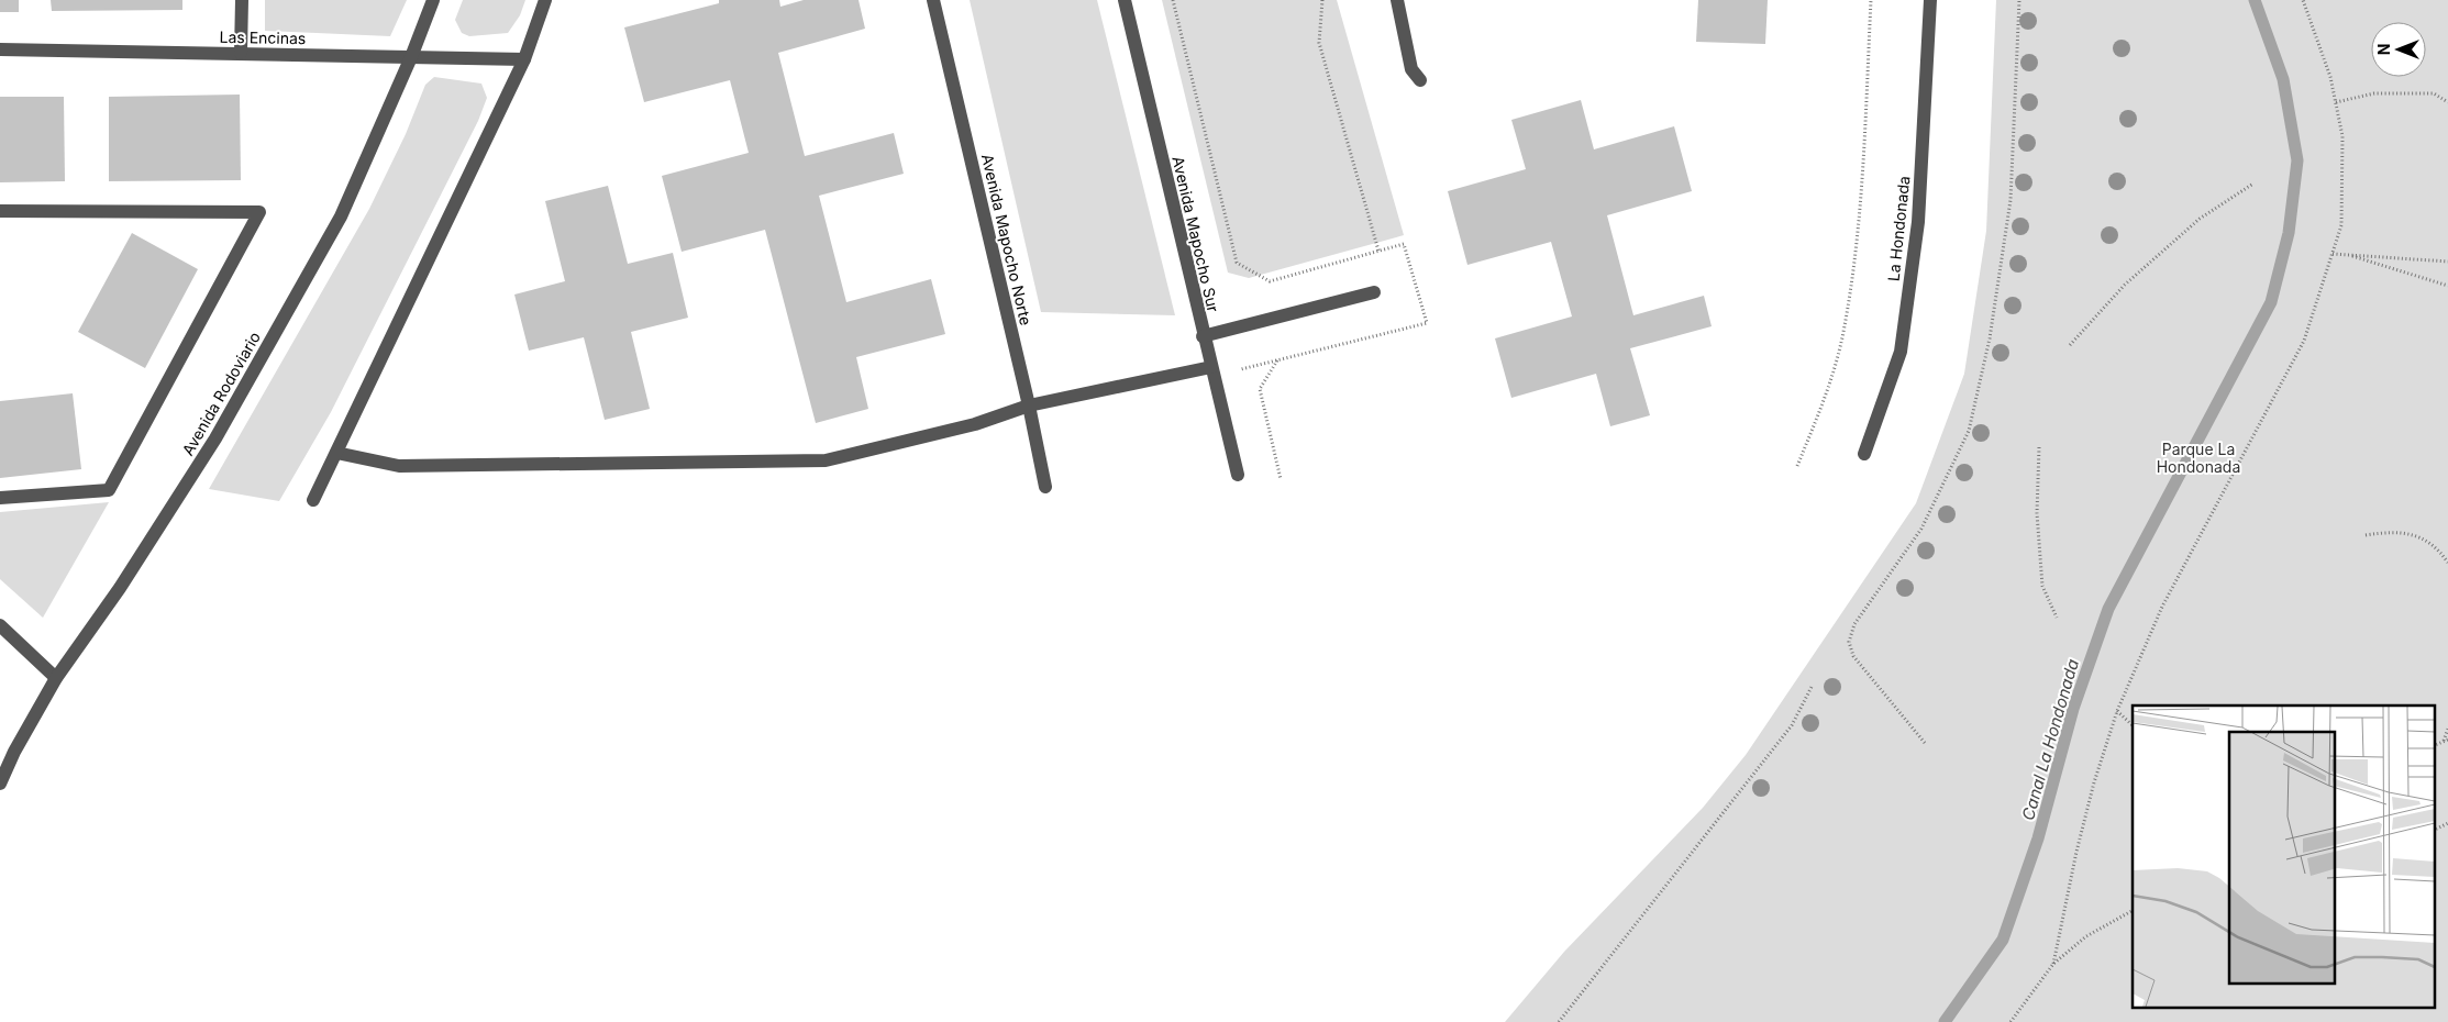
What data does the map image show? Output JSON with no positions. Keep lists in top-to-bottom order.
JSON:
{
  "streets": {
    "street": [
      "Las Encinas",
      "La Hondonada",
      "Avenida Mapocho Sur",
      "Avenida Mapocho Norte",
      "Avenida Rodoviario"
    ]
  },
  "crossings": [
    ["Las Encinas", "Avenida Rodoviario"]
  ],
  "water": ["Canal La Hondonada"],
  "parks": ["Parque La Hondonada"],
  "north": "left"
}
